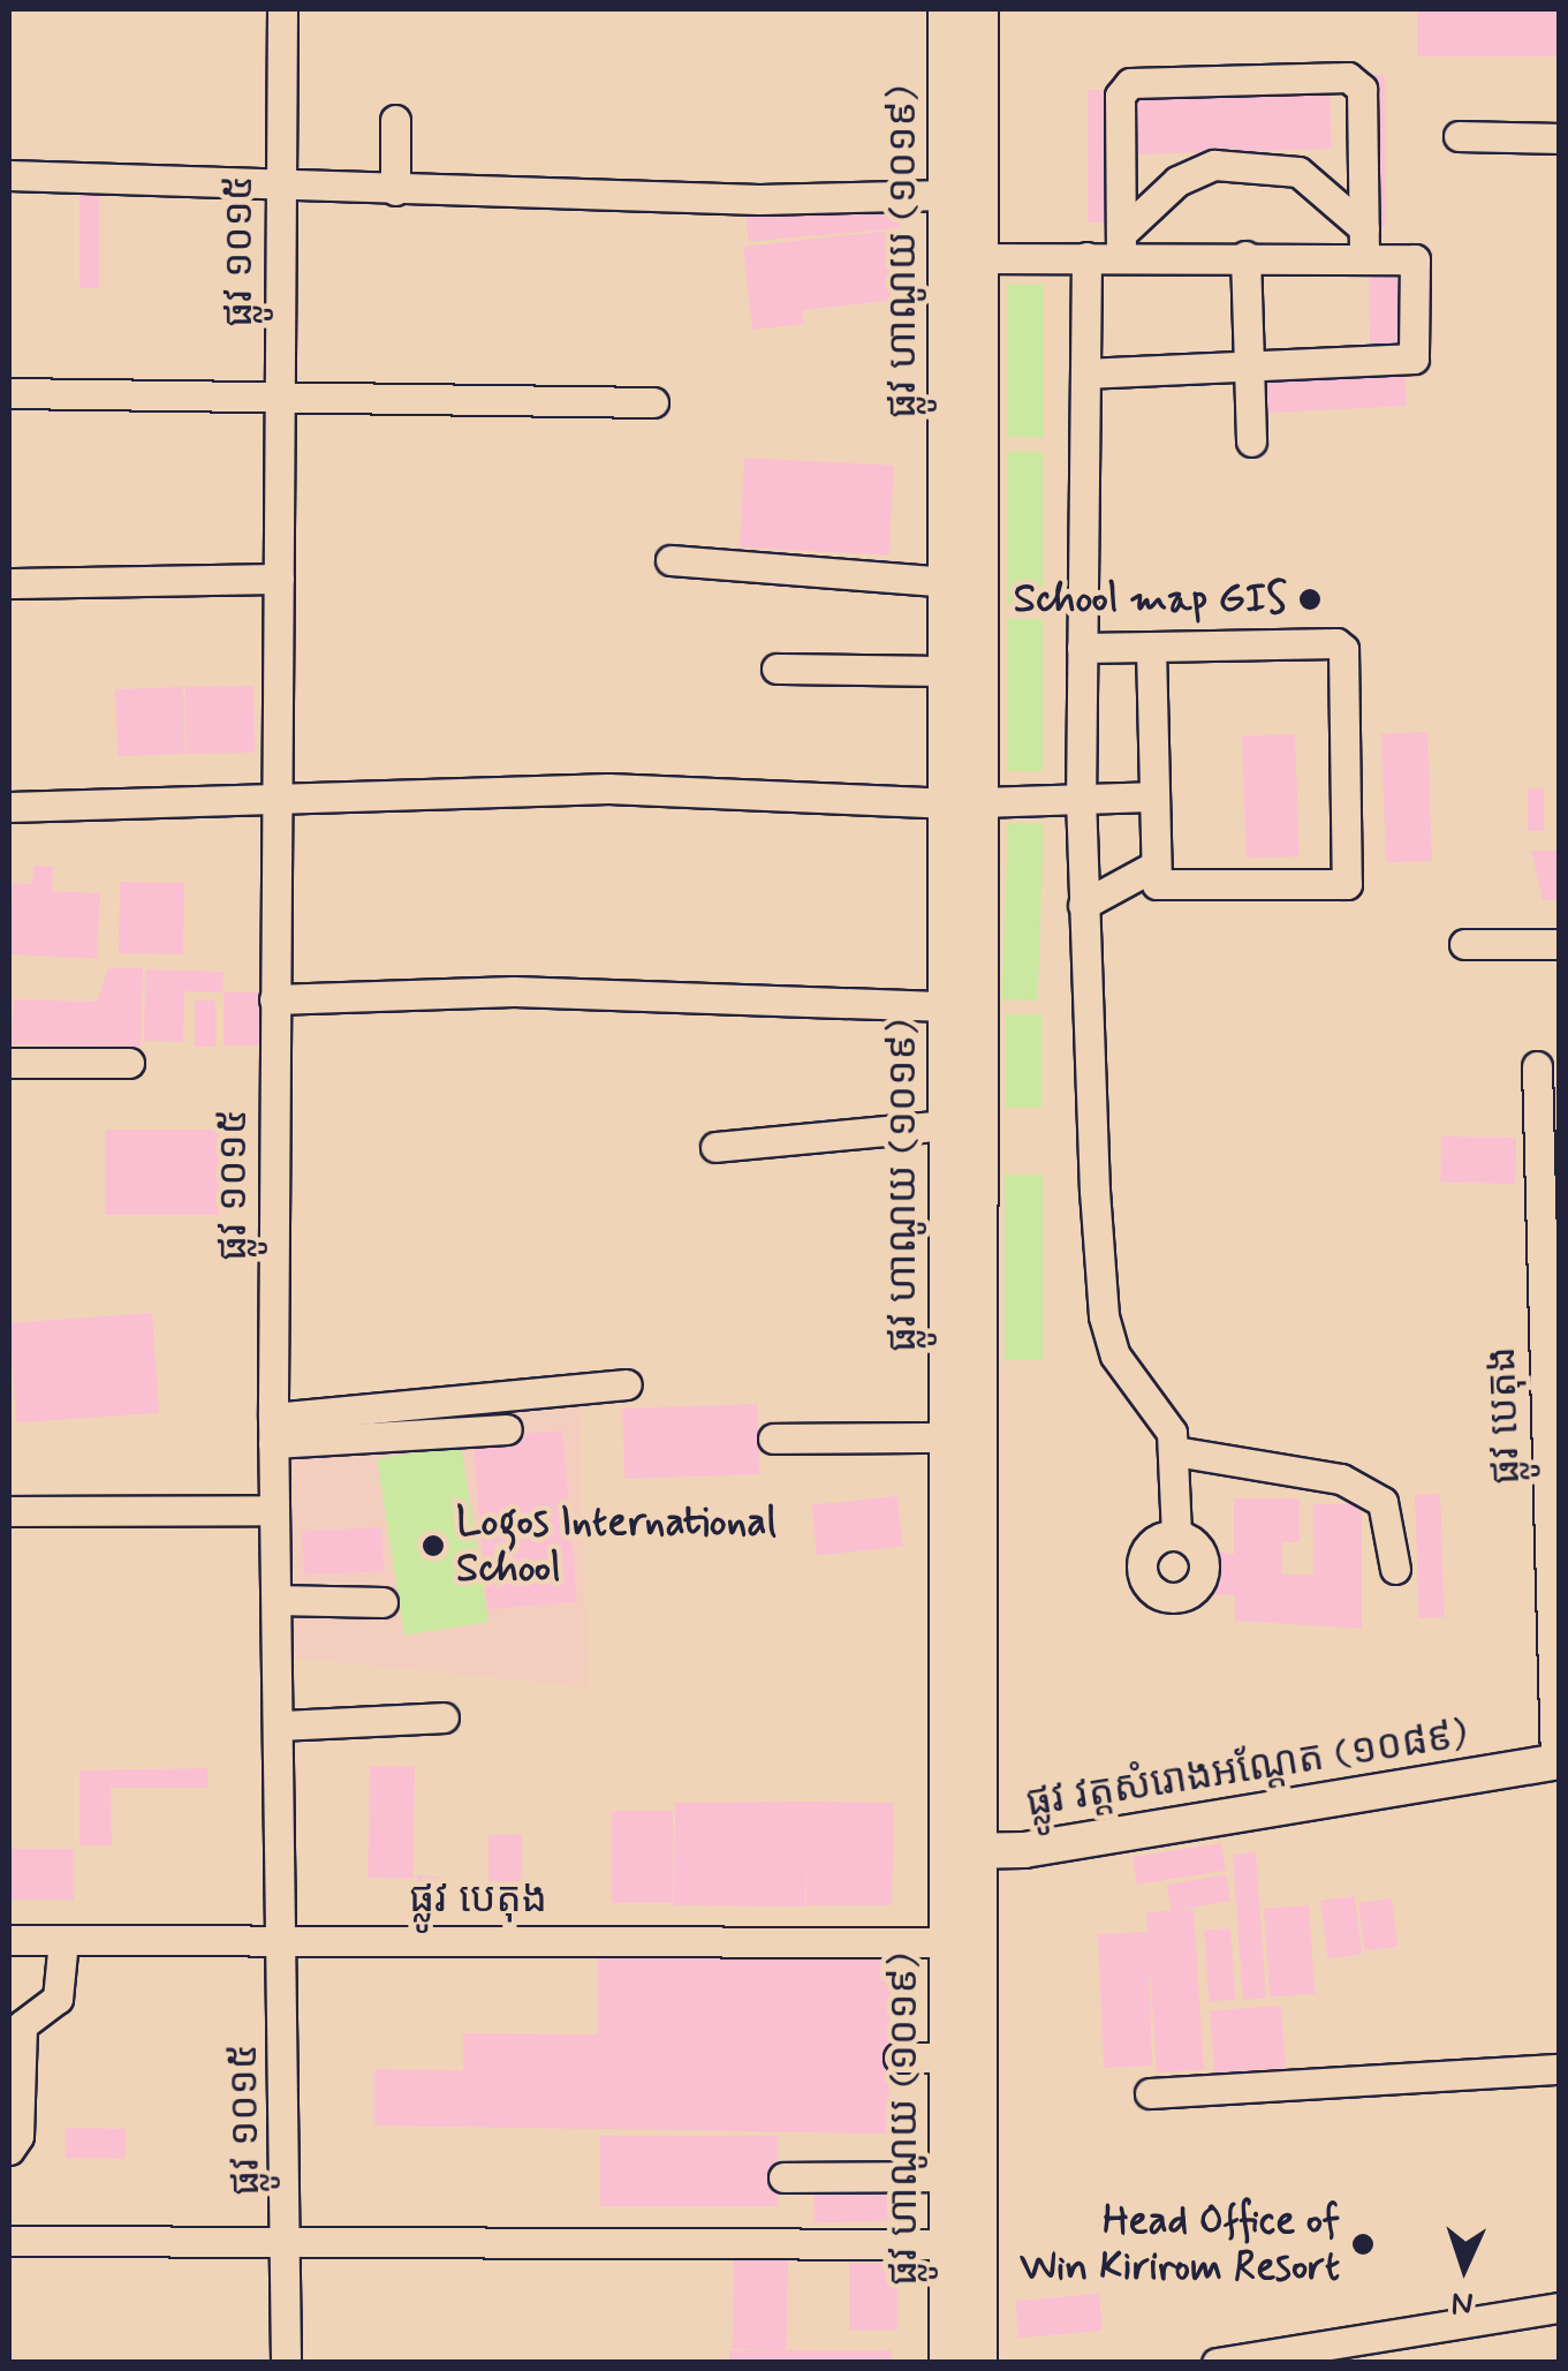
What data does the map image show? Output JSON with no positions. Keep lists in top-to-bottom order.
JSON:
{
  "streets": {
    "main road": ["ផ្លូវ ហាណូយ (១០១៩)", "ផ្លូវ វត្តសំរោងអណ្ដែត (១០៨៩)"],
    "street": ["ផ្លូវ ១០១៥", "ផ្លូវ បេតុង"]
  },
  "crossings": [
    ["ផ្លូវ ១០១៥", "ផ្លូវ បេតុង"],
    ["ផ្លូវ ហាណូយ (១០១៩)", "ផ្លូវ បេតុង"],
    ["ផ្លូវ ហាណូយ (១០១៩)", "ផ្លូវ វត្តសំរោងអណ្ដែត (១០៨៩)"],
    ["ផ្លូវ បេតុង", "ផ្លូវ វត្តសំរោងអណ្ដែត (១០៨៩)"]
  ],
  "places": ["School map GIS", "Logos International School", "Head Office of Win Kirirom Resort"],
  "north": "bottom"
}
